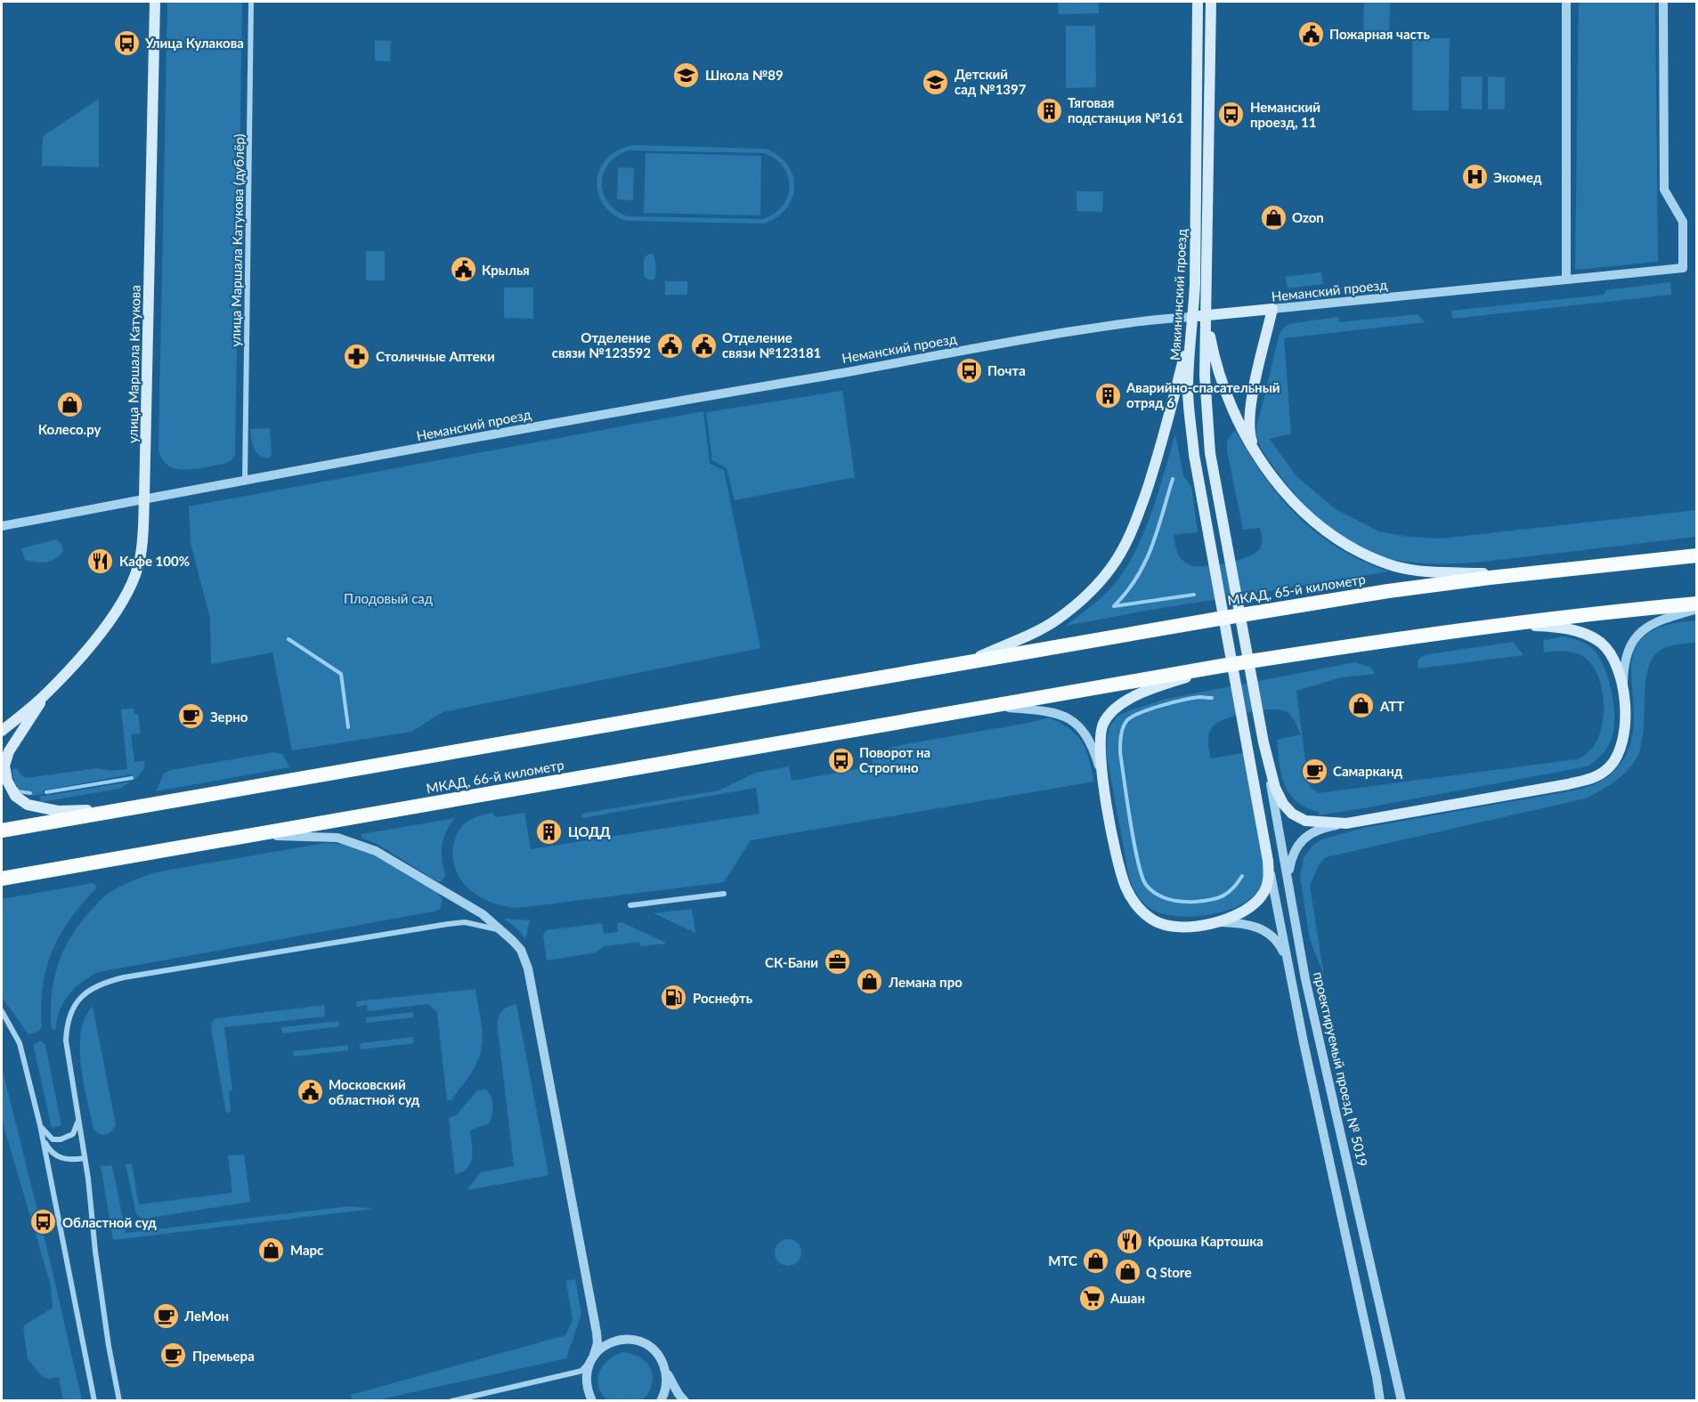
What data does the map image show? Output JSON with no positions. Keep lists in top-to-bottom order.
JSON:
{
  "streets": {
    "highway": ["МКАД, 65-й километр", "МКАД, 66-й километр"],
    "main road": ["Неманский проезд", "Мякининский проезд", "улица Маршала Катукова"],
    "street": ["улица Маршала Катукова (дублёр)", "проектируемый проезд № 5019"]
  },
  "crossings": [
    ["улица Маршала Катукова (дублёр)", "Неманский проезд"],
    ["Неманский проезд", "Мякининский проезд"],
    ["Неманский проезд", "улица Маршала Катукова"],
    ["Мякининский проезд", "проектируемый проезд № 5019"],
    ["улица Маршала Катукова", "МКАД, 65-й километр"]
  ],
  "parks": ["Плодовый сад"],
  "places": {
    "public building": [
      "Пожарная часть",
      "Крылья",
      "Отделение связи №123592",
      "Отделение связи №123181",
      "Московский областной суд"
    ],
    "bus stop": [
      "Улица Кулакова",
      "Неманский проезд, 11",
      "Почта",
      "Поворот на Строгино",
      "Областной суд"
    ],
    "school or university": ["Школа №89", "Детский сад №1397"],
    "building": ["Тяговая подстанция №161", "Аварийно-спасательный отряд 6", "ЦОДД"],
    "hospital": ["Экомед"],
    "shop": [
      "Ozon",
      "Колесо.ру",
      "АТТ",
      "Лемана про",
      "Марс",
      "МТС",
      "Q Store"
    ],
    "pharmacy": ["Столичные Аптеки"],
    "restaurant": ["Кафе 100%", "Крошка Картошка"],
    "cafe": [
      "Зерно",
      "Самарканд",
      "ЛеМон",
      "Премьера"
    ],
    "office": ["СК-Бани"],
    "fuel station": ["Роснефть"],
    "supermarket": ["Ашан"]
  }
}
